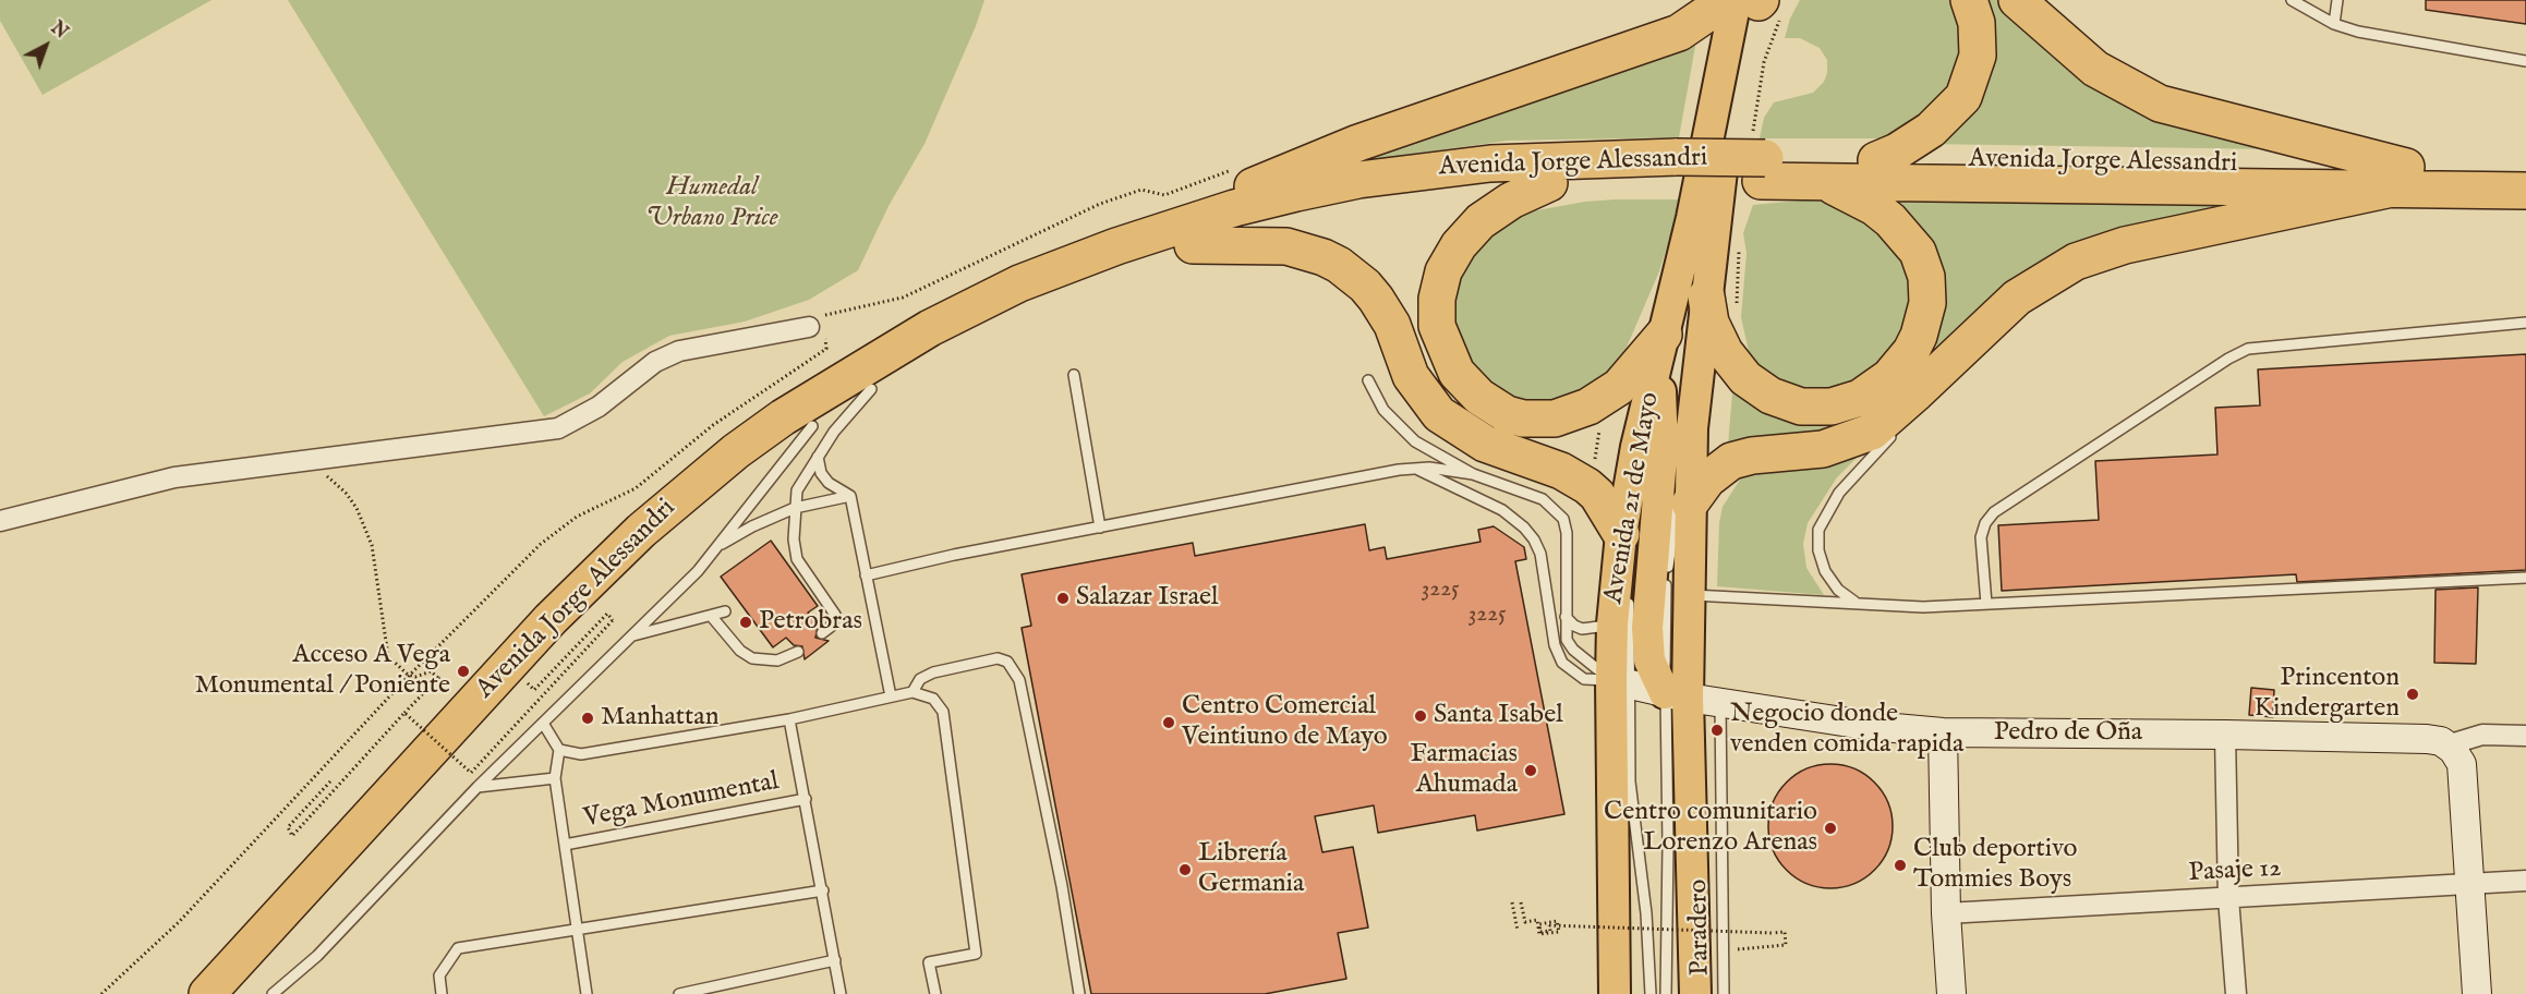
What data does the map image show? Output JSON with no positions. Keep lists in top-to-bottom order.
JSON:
{
  "streets": {
    "highway": ["Avenida Jorge Alessandri"],
    "main road": ["Avenida 21 de Mayo"],
    "street": ["Pedro de Oña", "Pasaje 12"],
    "lane": ["Vega Monumental", "Paradero"]
  },
  "crossings": [
    ["Avenida 21 de Mayo", "Pedro de Oña"],
    ["Pedro de Oña", "Paradero"]
  ],
  "parks": ["Humedal Urbano Price"],
  "places": [
    "Salazar Israel",
    "Petrobras",
    "Acceso A Vega Monumental / Poniente",
    "Princenton Kindergarten",
    "Santa Isabel",
    "Manhattan",
    "Centro Comercial Veintiuno de Mayo",
    "Negocio donde venden comida rapida",
    "Farmacias Ahumada",
    "Centro comunitario Lorenzo Arenas",
    "Club deportivo Tommies Boys",
    "Librería Germania"
  ],
  "house_numbers": ["3225", "3225"],
  "north": "top right"
}
